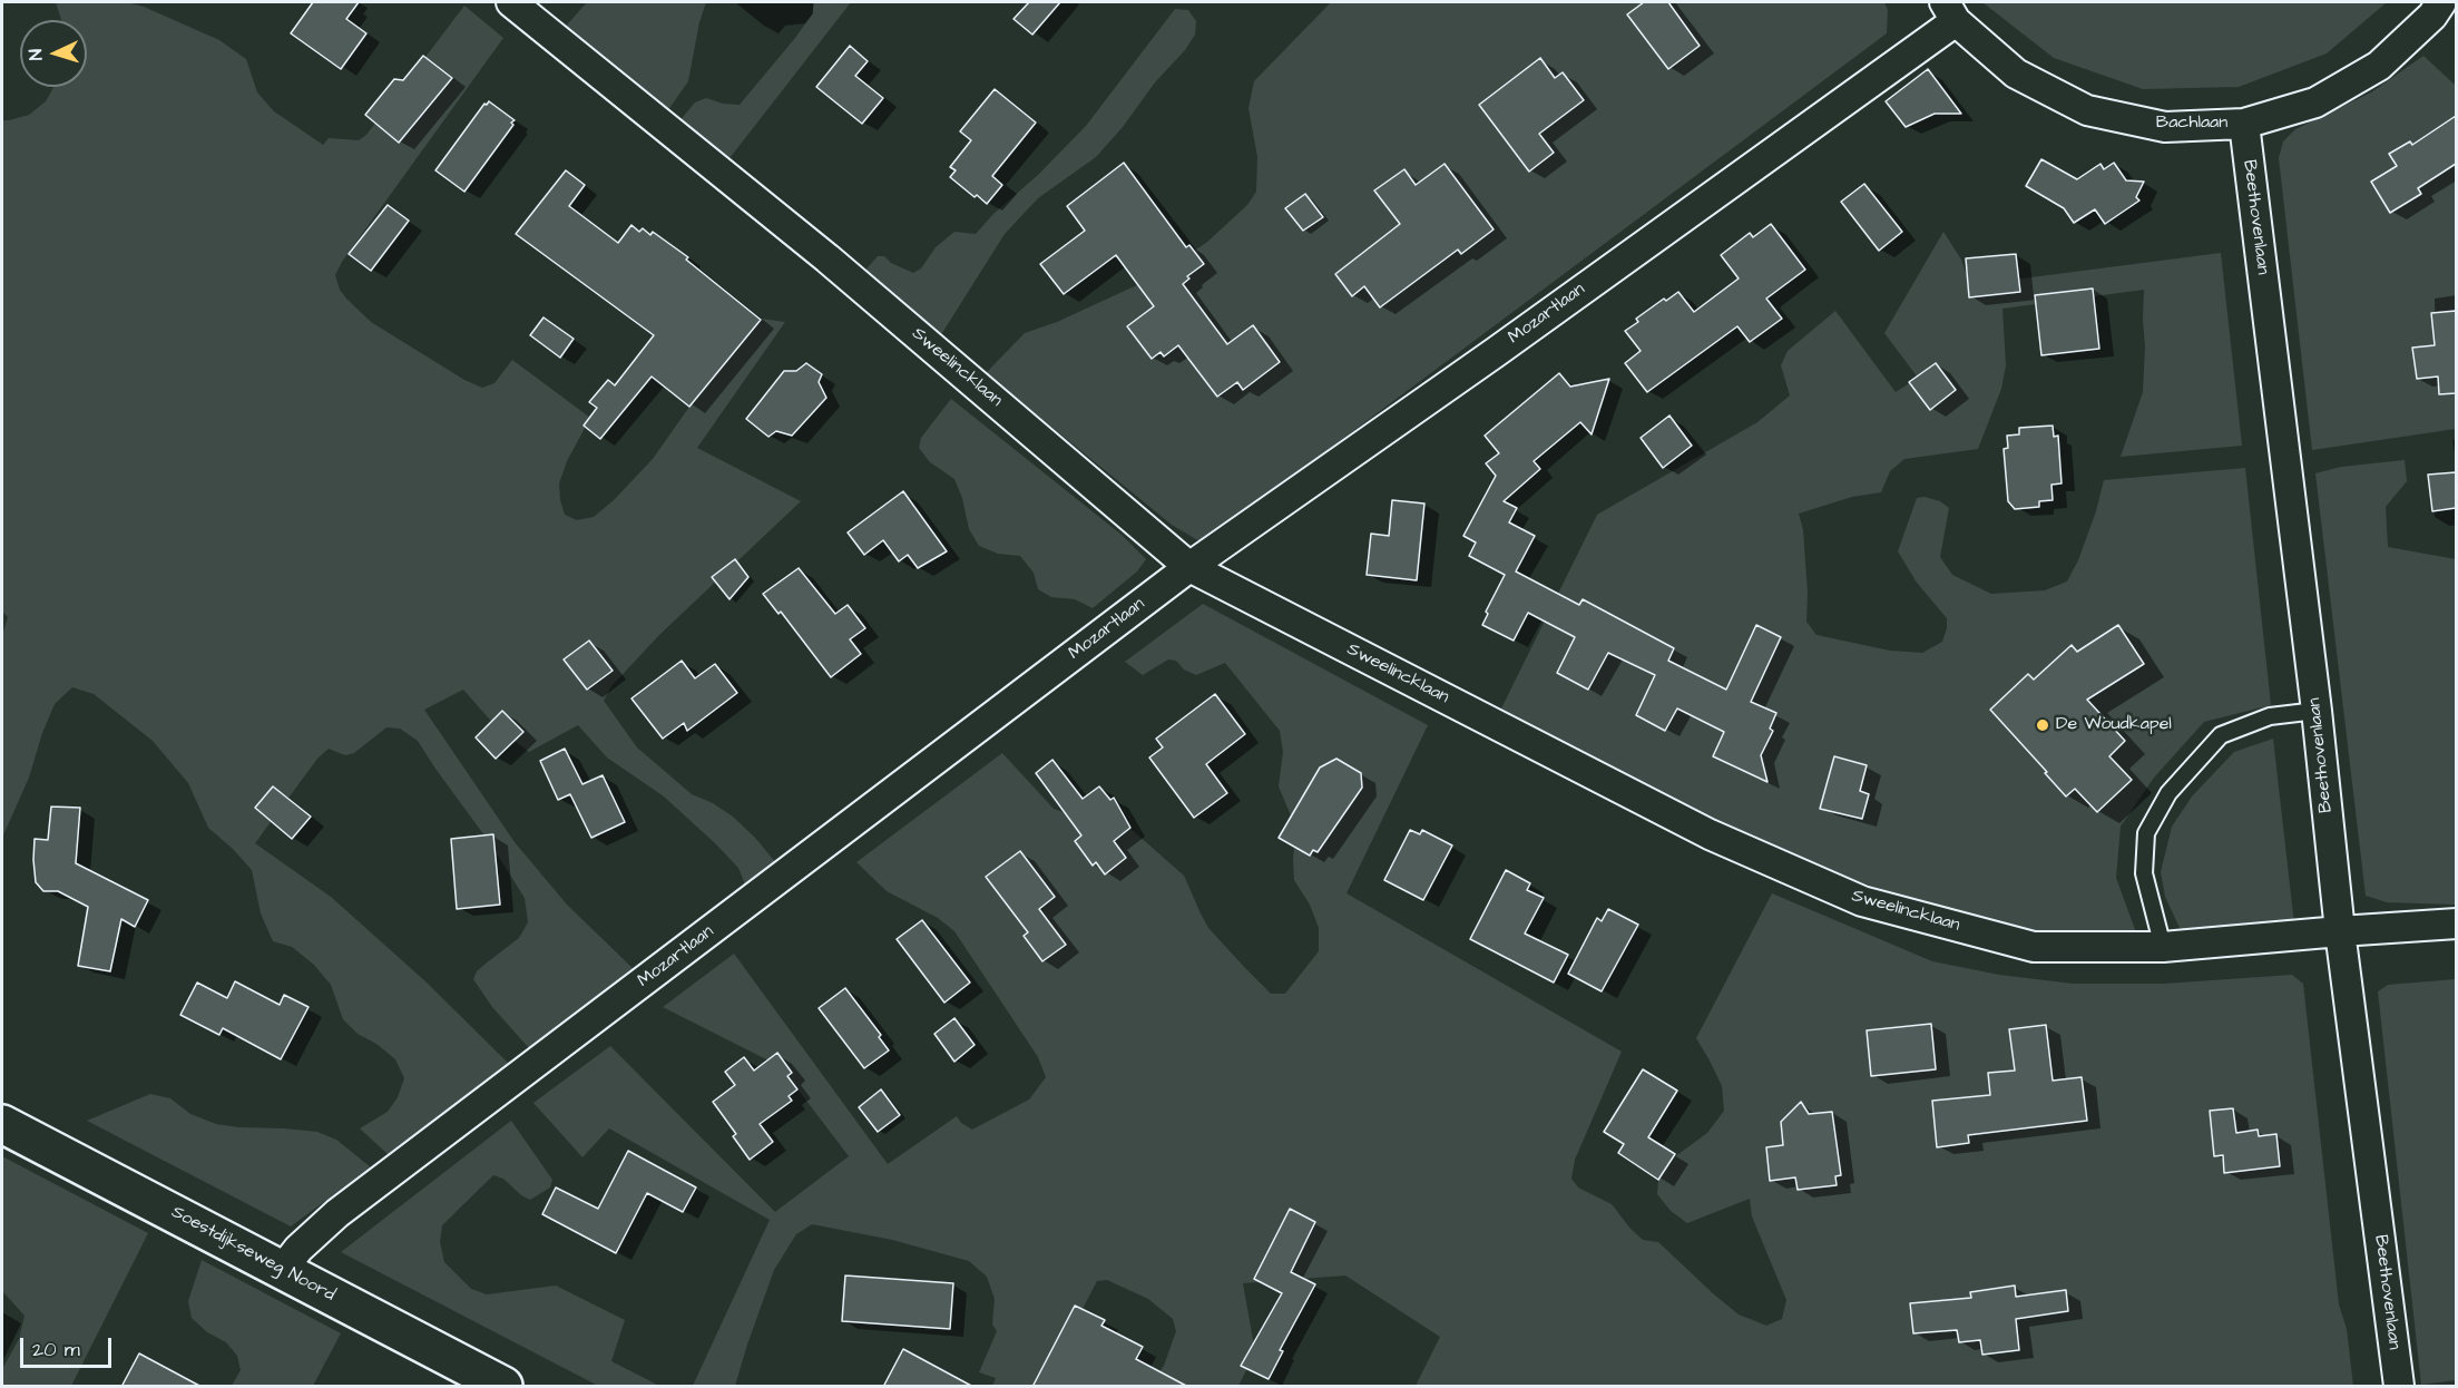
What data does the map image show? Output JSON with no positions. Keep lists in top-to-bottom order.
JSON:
{
  "streets": {
    "main road": ["Soestdijkseweg Noord"],
    "street": [
      "Bachlaan",
      "Beethovenlaan",
      "Mozartlaan",
      "Sweelincklaan"
    ]
  },
  "crossings": [
    ["Bachlaan", "Beethovenlaan"],
    ["Bachlaan", "Mozartlaan"],
    ["Beethovenlaan", "Sweelincklaan"],
    ["Mozartlaan", "Sweelincklaan"],
    ["Mozartlaan", "Soestdijkseweg Noord"]
  ],
  "places": ["De Woudkapel"],
  "scale_bar": "20 m",
  "north": "left"
}
